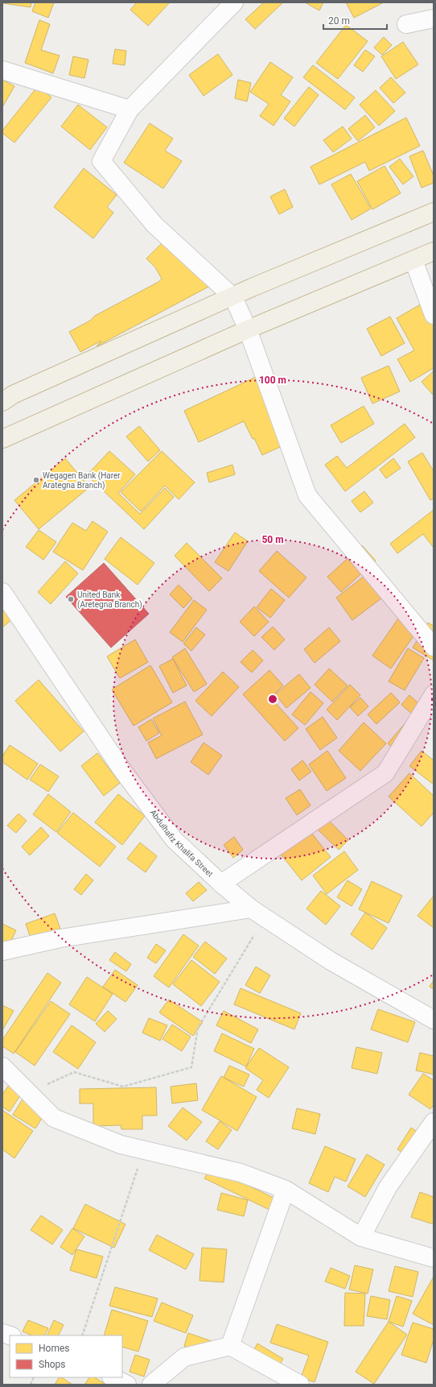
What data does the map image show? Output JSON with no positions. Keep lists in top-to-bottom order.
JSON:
{
  "streets": {
    "street": ["Abdulhafiz Khalifa Street"]
  },
  "places": ["Wegagen Bank (Harer Arategna Branch)", "United Bank (Aretegna Branch)"],
  "legend": ["Homes", "Shops"],
  "scale_bar": "20 m",
  "rings": ["100 m", "50 m"]
}
